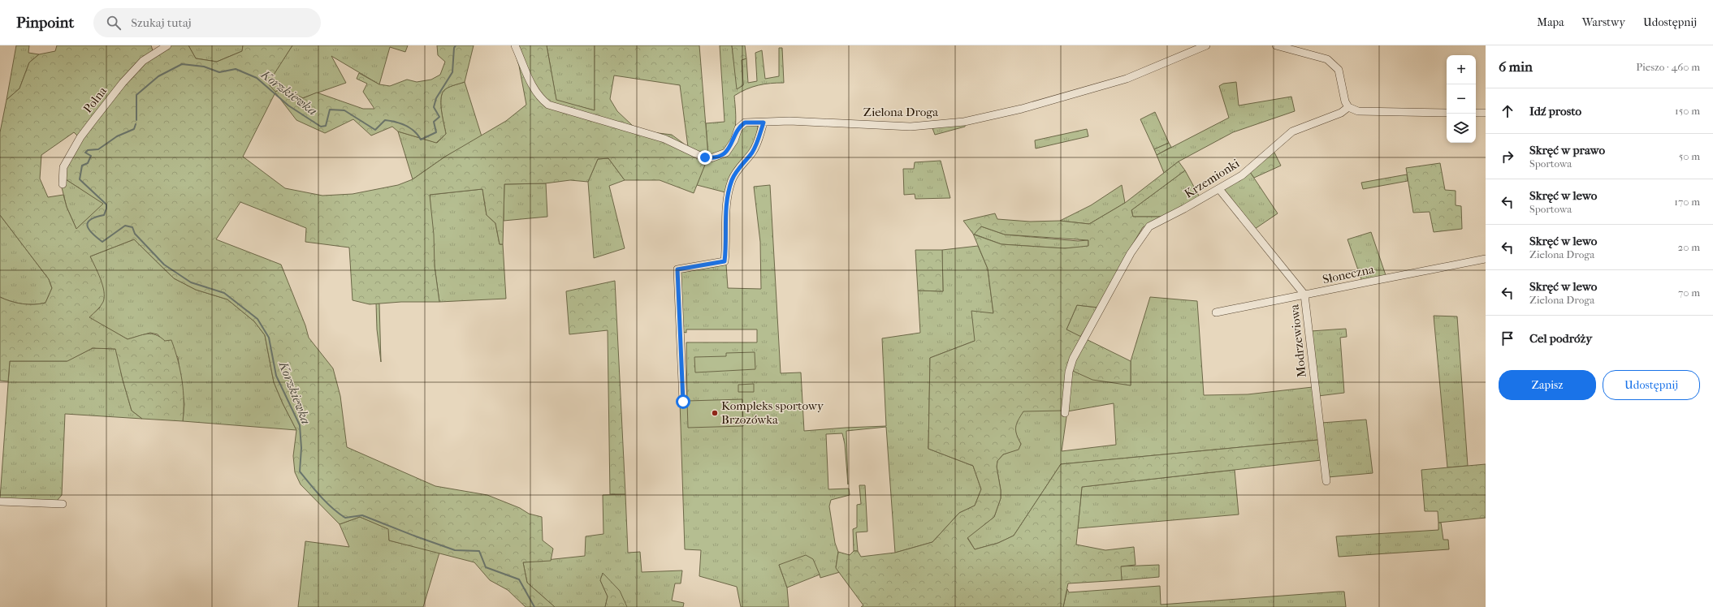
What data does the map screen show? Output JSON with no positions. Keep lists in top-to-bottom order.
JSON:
{
  "streets": {
    "street": [
      "Polna",
      "Zielona Droga",
      "Krzemionki",
      "Słoneczna",
      "Modrzewiowa"
    ]
  },
  "crossings": [
    ["Krzemionki", "Modrzewiowa"],
    ["Słoneczna", "Modrzewiowa"]
  ],
  "water": ["Korzkiewka"],
  "places": ["Kompleks sportowy Brzozówka"],
  "page": {
    "header": "Pinpoint",
    "search": "Szukaj tutaj",
    "nav": ["Mapa", "Warstwy", "Udostępnij"],
    "heading": ["6 min", "Pieszo · 460 m"],
    "map_buttons": ["+", "−"],
    "list": [
      ["Idź prosto", "150 m"],
      ["Skręć w prawo", "Sportowa", "50 m"],
      ["Skręć w lewo", "Sportowa", "170 m"],
      ["Skręć w lewo", "Zielona Droga", "20 m"],
      ["Skręć w lewo", "Zielona Droga", "70 m"],
      "Cel podróży"
    ],
    "buttons": ["Zapisz", "Udostępnij"]
  }
}
